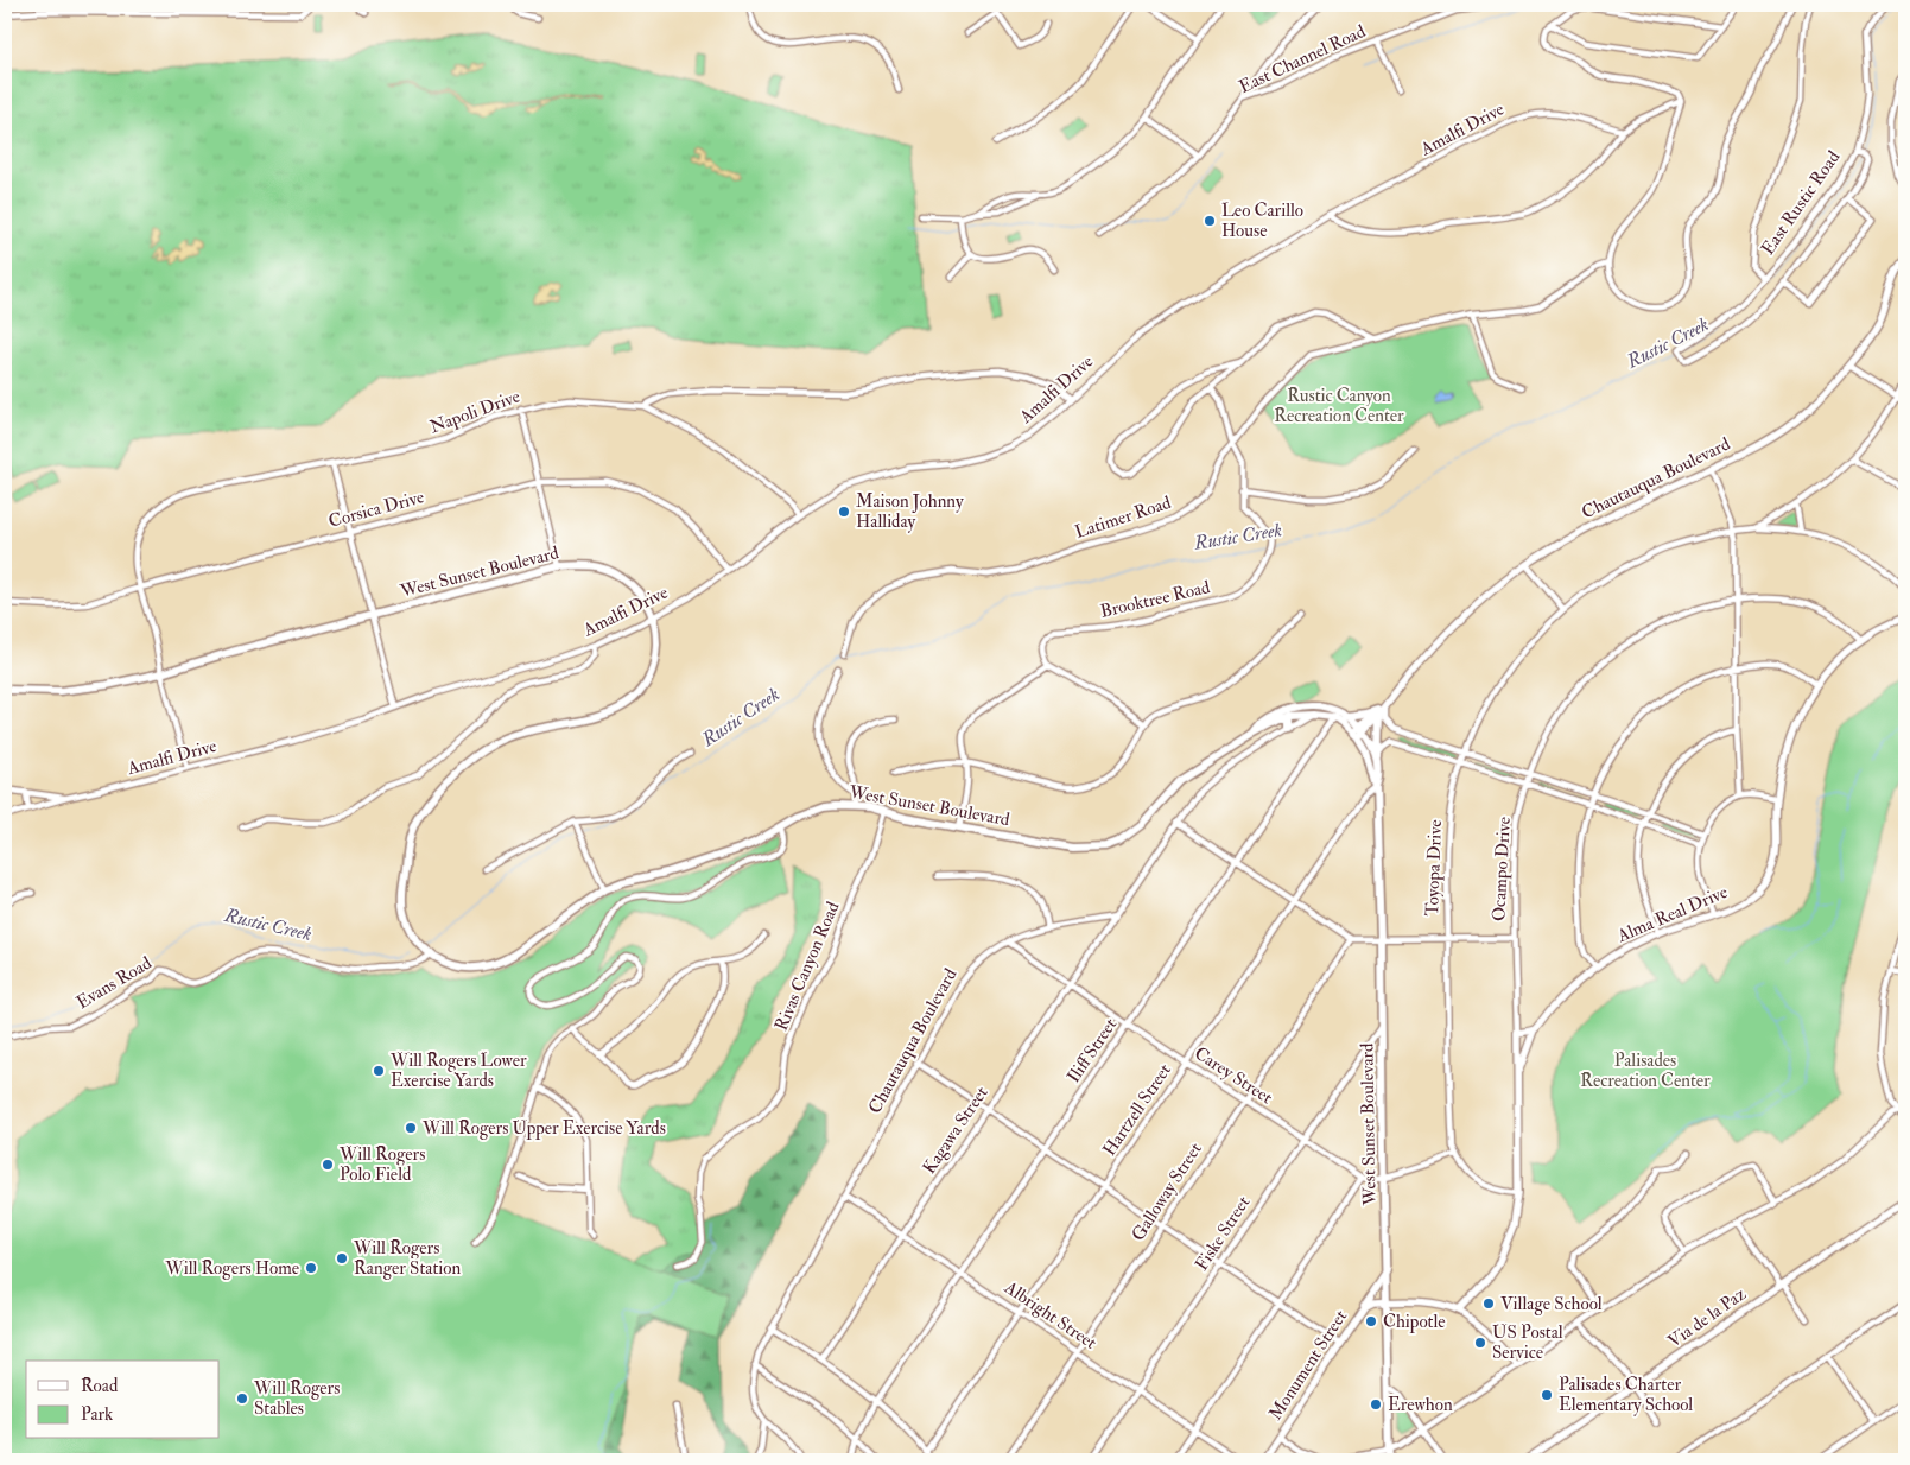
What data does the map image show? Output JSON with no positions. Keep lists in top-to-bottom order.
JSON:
{
  "streets": {
    "main road": ["West Sunset Boulevard"],
    "street": [
      "East Channel Road",
      "Amalfi Drive",
      "East Rustic Road",
      "Napoli Drive",
      "Chautauqua Boulevard",
      "Corsica Drive",
      "Latimer Road",
      "Brooktree Road",
      "Toyopa Drive",
      "Ocampo Drive",
      "Alma Real Drive",
      "Rivas Canyon Road",
      "Evans Road",
      "Iliff Street",
      "Carey Street",
      "Hartzell Street",
      "Kagawa Street",
      "Galloway Street",
      "Fiske Street",
      "Albright Street",
      "Via de la Paz",
      "Monument Street"
    ]
  },
  "crossings": [
    ["Amalfi Drive", "Napoli Drive"],
    ["Amalfi Drive", "Corsica Drive"],
    ["Amalfi Drive", "West Sunset Boulevard"],
    ["Napoli Drive", "Corsica Drive"],
    ["Napoli Drive", "West Sunset Boulevard"],
    ["Chautauqua Boulevard", "West Sunset Boulevard"],
    ["Chautauqua Boulevard", "Carey Street"],
    ["Chautauqua Boulevard", "Kagawa Street"],
    ["Chautauqua Boulevard", "Albright Street"],
    ["Latimer Road", "Brooktree Road"],
    ["West Sunset Boulevard", "Rivas Canyon Road"],
    ["West Sunset Boulevard", "Evans Road"],
    ["West Sunset Boulevard", "Iliff Street"],
    ["West Sunset Boulevard", "Hartzell Street"],
    ["West Sunset Boulevard", "Fiske Street"],
    ["West Sunset Boulevard", "Monument Street"],
    ["Ocampo Drive", "Alma Real Drive"],
    ["Iliff Street", "Carey Street"],
    ["Iliff Street", "Albright Street"],
    ["Carey Street", "Hartzell Street"],
    ["Carey Street", "Kagawa Street"],
    ["Carey Street", "Galloway Street"],
    ["Carey Street", "Fiske Street"],
    ["Hartzell Street", "Albright Street"],
    ["Kagawa Street", "Albright Street"],
    ["Galloway Street", "Albright Street"],
    ["Fiske Street", "Albright Street"]
  ],
  "water": ["Rustic Creek"],
  "parks": ["Rustic Canyon Recreation Center", "Palisades Recreation Center"],
  "places": [
    "Leo Carillo House",
    "Maison Johnny Halliday",
    "Will Rogers Lower Exercise Yards",
    "Will Rogers Upper Exercise Yards",
    "Will Rogers Polo Field",
    "Will Rogers Ranger Station",
    "Will Rogers Home",
    "Village School",
    "Chipotle",
    "US Postal Service",
    "Palisades Charter Elementary School",
    "Will Rogers Stables",
    "Erewhon"
  ],
  "legend": ["Road", "Park"]
}
